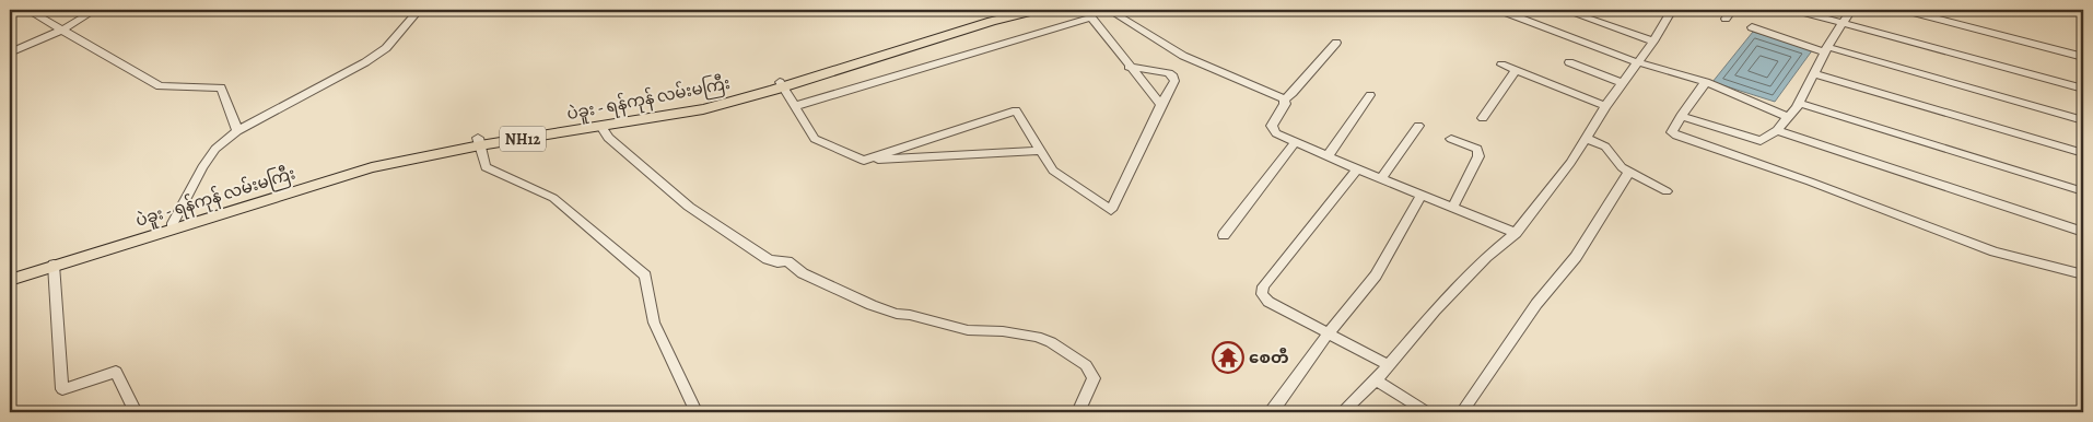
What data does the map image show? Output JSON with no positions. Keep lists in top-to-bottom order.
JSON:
{
  "streets": {
    "highway": ["ပဲခူး - ရန်ကုန် လမ်းမကြီး", "NH12"]
  },
  "places": {
    "temple": ["စေတီ"]
  }
}
